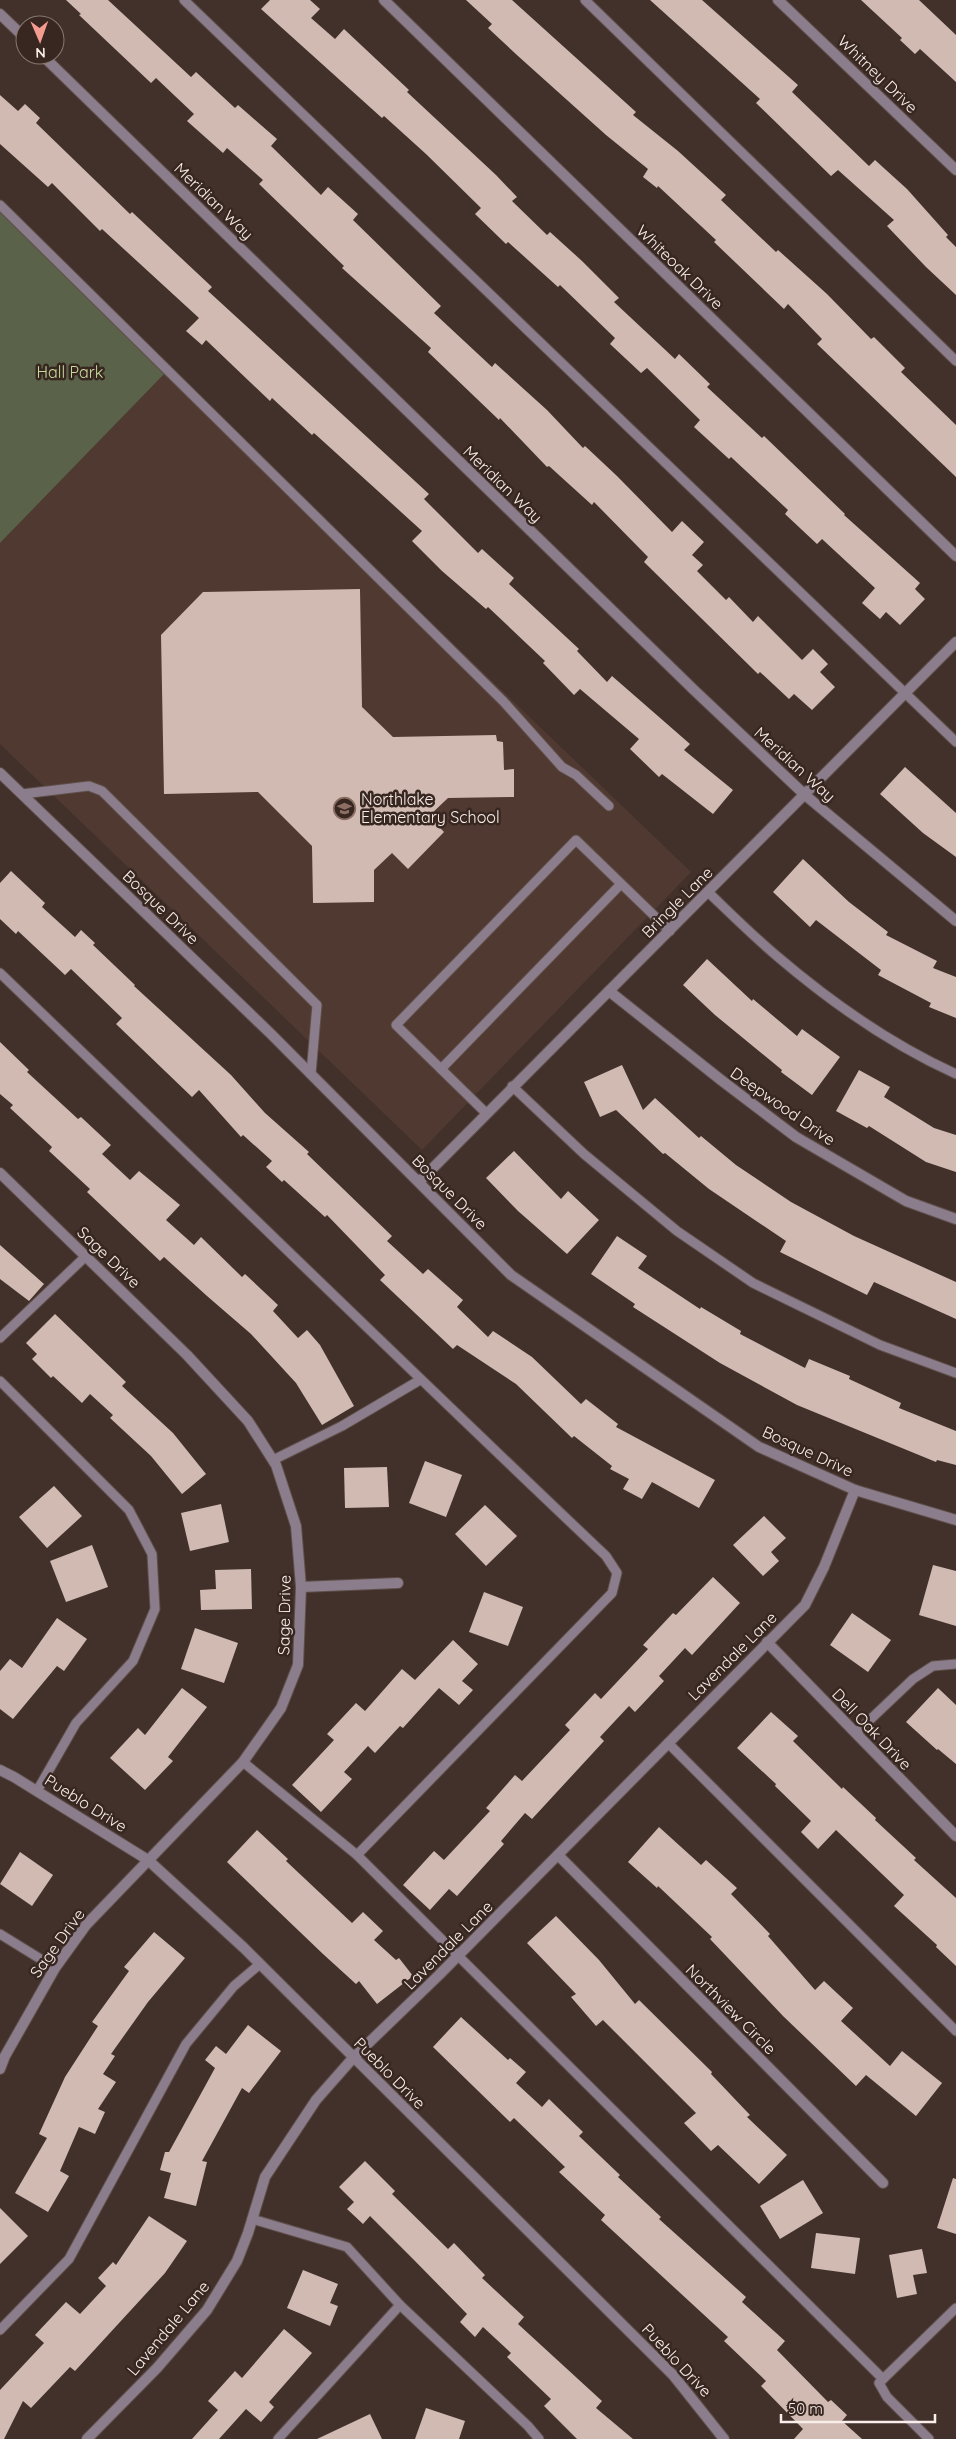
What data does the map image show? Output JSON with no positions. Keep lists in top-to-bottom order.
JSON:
{
  "streets": {
    "street": [
      "Whitney Drive",
      "Meridian Way",
      "Whiteoak Drive",
      "Bringle Lane",
      "Bosque Drive",
      "Deepwood Drive",
      "Sage Drive",
      "Lavendale Lane",
      "Dell Oak Drive",
      "Pueblo Drive",
      "Northview Circle"
    ]
  },
  "crossings": [
    ["Meridian Way", "Bringle Lane"],
    ["Bringle Lane", "Bosque Drive"],
    ["Bringle Lane", "Deepwood Drive"],
    ["Bosque Drive", "Lavendale Lane"],
    ["Sage Drive", "Pueblo Drive"],
    ["Lavendale Lane", "Dell Oak Drive"],
    ["Lavendale Lane", "Pueblo Drive"],
    ["Lavendale Lane", "Northview Circle"]
  ],
  "parks": ["Hall Park"],
  "places": {
    "school or university": ["Northlake Elementary School"]
  },
  "scale_bar": "50 m",
  "north": "bottom"
}
